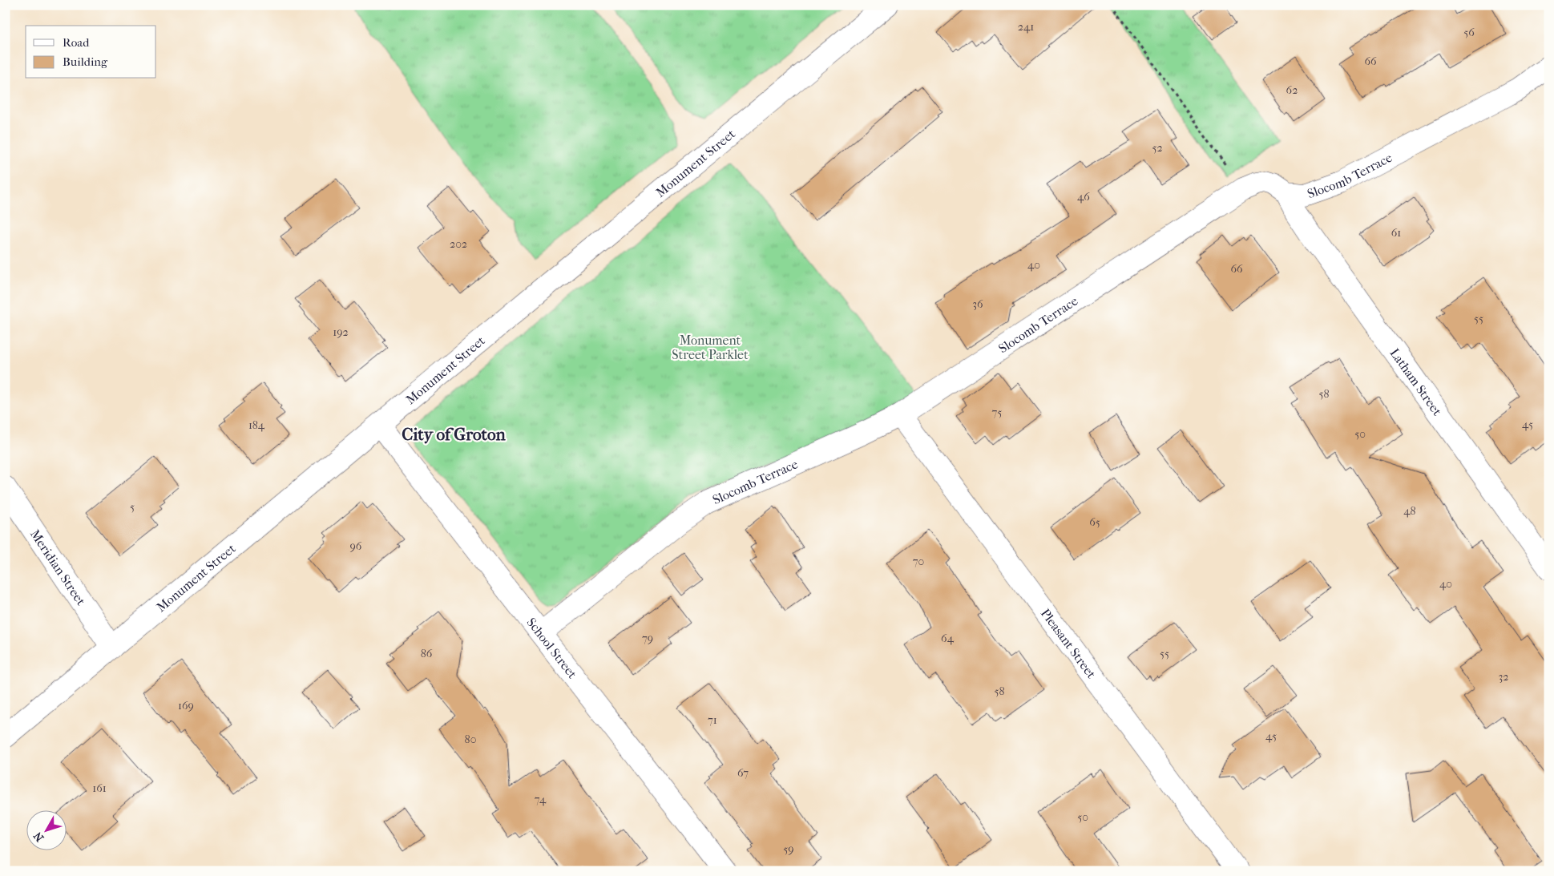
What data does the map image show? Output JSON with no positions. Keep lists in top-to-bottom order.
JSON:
{
  "streets": {
    "street": [
      "Monument Street",
      "Slocomb Terrace",
      "Latham Street",
      "Meridian Street",
      "Pleasant Street",
      "School Street"
    ]
  },
  "crossings": [
    ["Monument Street", "Meridian Street"],
    ["Monument Street", "School Street"],
    ["Slocomb Terrace", "Latham Street"],
    ["Slocomb Terrace", "Pleasant Street"],
    ["Slocomb Terrace", "School Street"]
  ],
  "districts": ["City of Groton"],
  "parks": ["Monument Street Parklet"],
  "house_numbers": [
    "241",
    "56",
    "66",
    "62",
    "52",
    "46",
    "61",
    "202",
    "40",
    "66",
    "36",
    "55",
    "192",
    "58",
    "75",
    "45",
    "184",
    "50",
    "5",
    "48",
    "65",
    "96",
    "70",
    "40",
    "79",
    "64",
    "86",
    "55",
    "32",
    "58",
    "169",
    "71",
    "45",
    "80",
    "67",
    "161",
    "74",
    "50",
    "59"
  ],
  "legend": ["Road", "Building"],
  "north": "bottom left"
}
